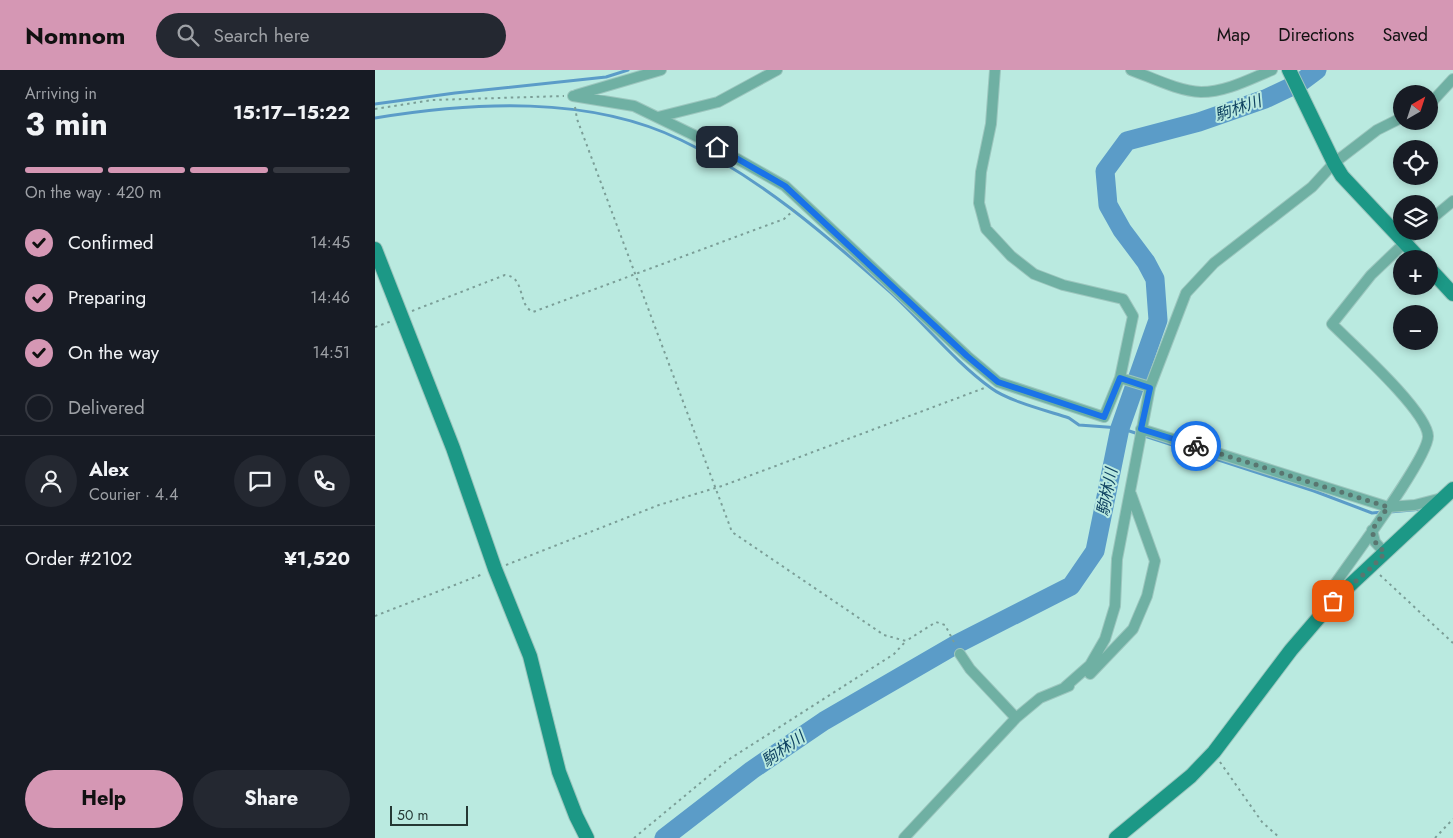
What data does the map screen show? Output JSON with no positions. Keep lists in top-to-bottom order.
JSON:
{
  "water": ["駒林川"],
  "scale_bar": "50 m",
  "north": "top right",
  "page": {
    "header": "Nomnom",
    "search": "Search here",
    "nav": ["Map", "Directions", "Saved"],
    "heading": ["3 min", "Arriving in", "15:17–15:22"],
    "panel": [
      "Alex",
      "Courier · 4.4",
      "Order #2102",
      "¥1,520"
    ],
    "map_buttons": ["+", "−"],
    "bar": "On the way · 420 m",
    "list": [
      ["Confirmed", "14:45"],
      ["Preparing", "14:46"],
      ["On the way", "14:51"],
      "Delivered"
    ],
    "buttons": ["Help", "Share"],
    "scale": "50 m"
  }
}
